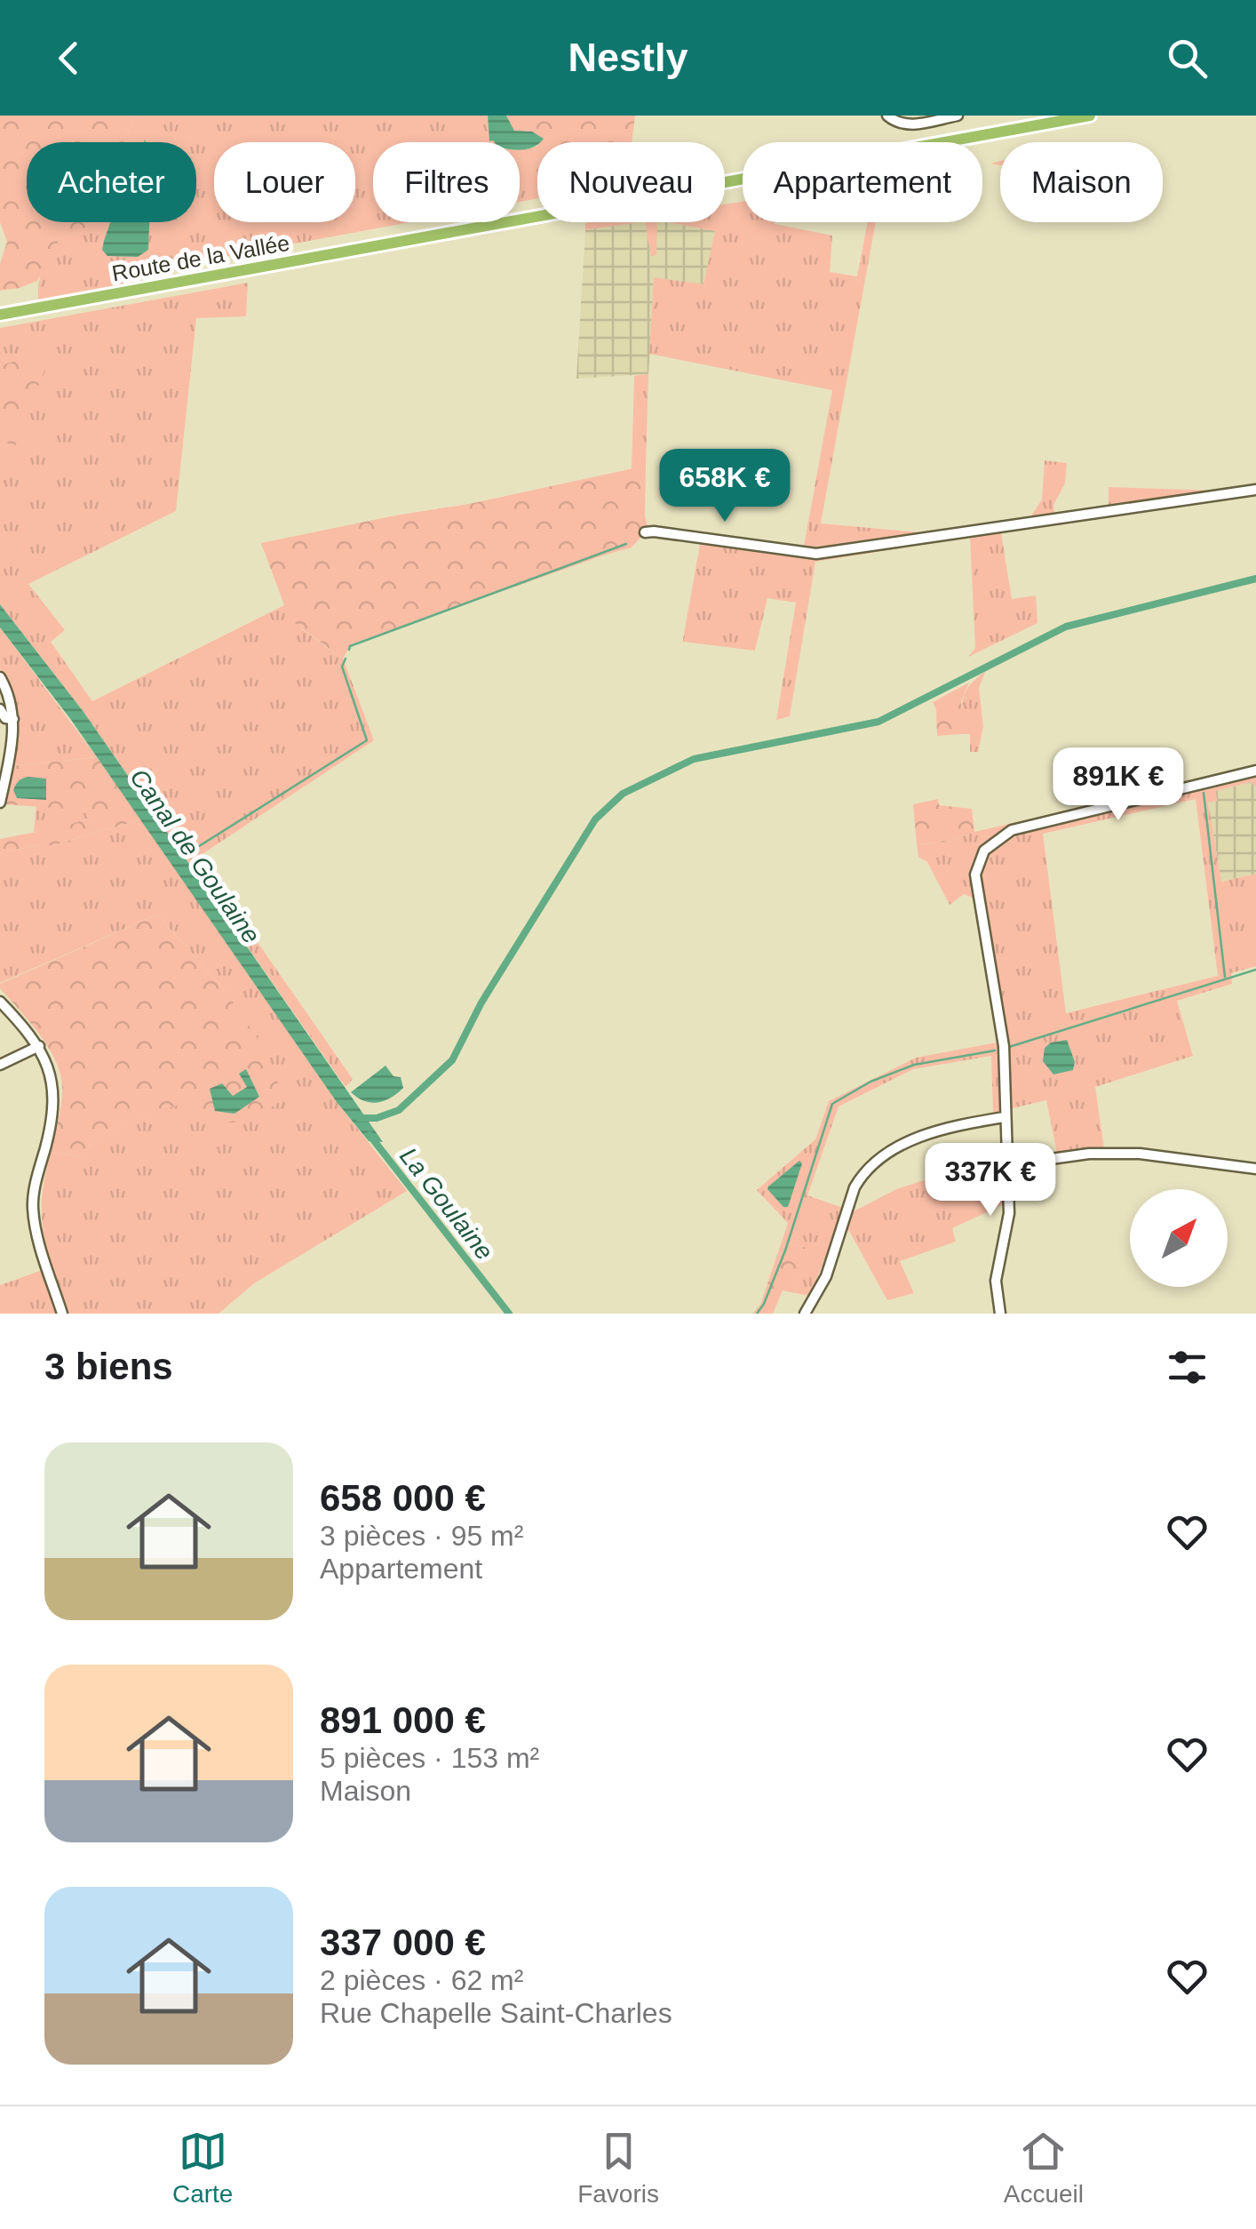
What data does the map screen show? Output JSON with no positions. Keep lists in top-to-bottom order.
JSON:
{
  "streets": {
    "main road": ["Route de la Vallée"]
  },
  "water": ["Canal de Goulaine", "La Goulaine"],
  "north": "top right",
  "page": {
    "header": "Nestly",
    "chip": [
      "Acheter",
      "Louer",
      "Filtres",
      "Nouveau",
      "Appartement",
      "Maison"
    ],
    "price": ["658K €", "891K €", "337K €"],
    "heading": "3 biens",
    "list": [
      {
        "name": "658 000 €",
        "note": "3 pièces · 95 m² · Appartement"
      },
      {
        "name": "891 000 €",
        "note": "5 pièces · 153 m² · Maison"
      },
      {
        "name": "337 000 €",
        "note": "2 pièces · 62 m² · Rue Chapelle Saint-Charles"
      }
    ],
    "tabs": ["Carte", "Favoris", "Accueil"]
  }
}
